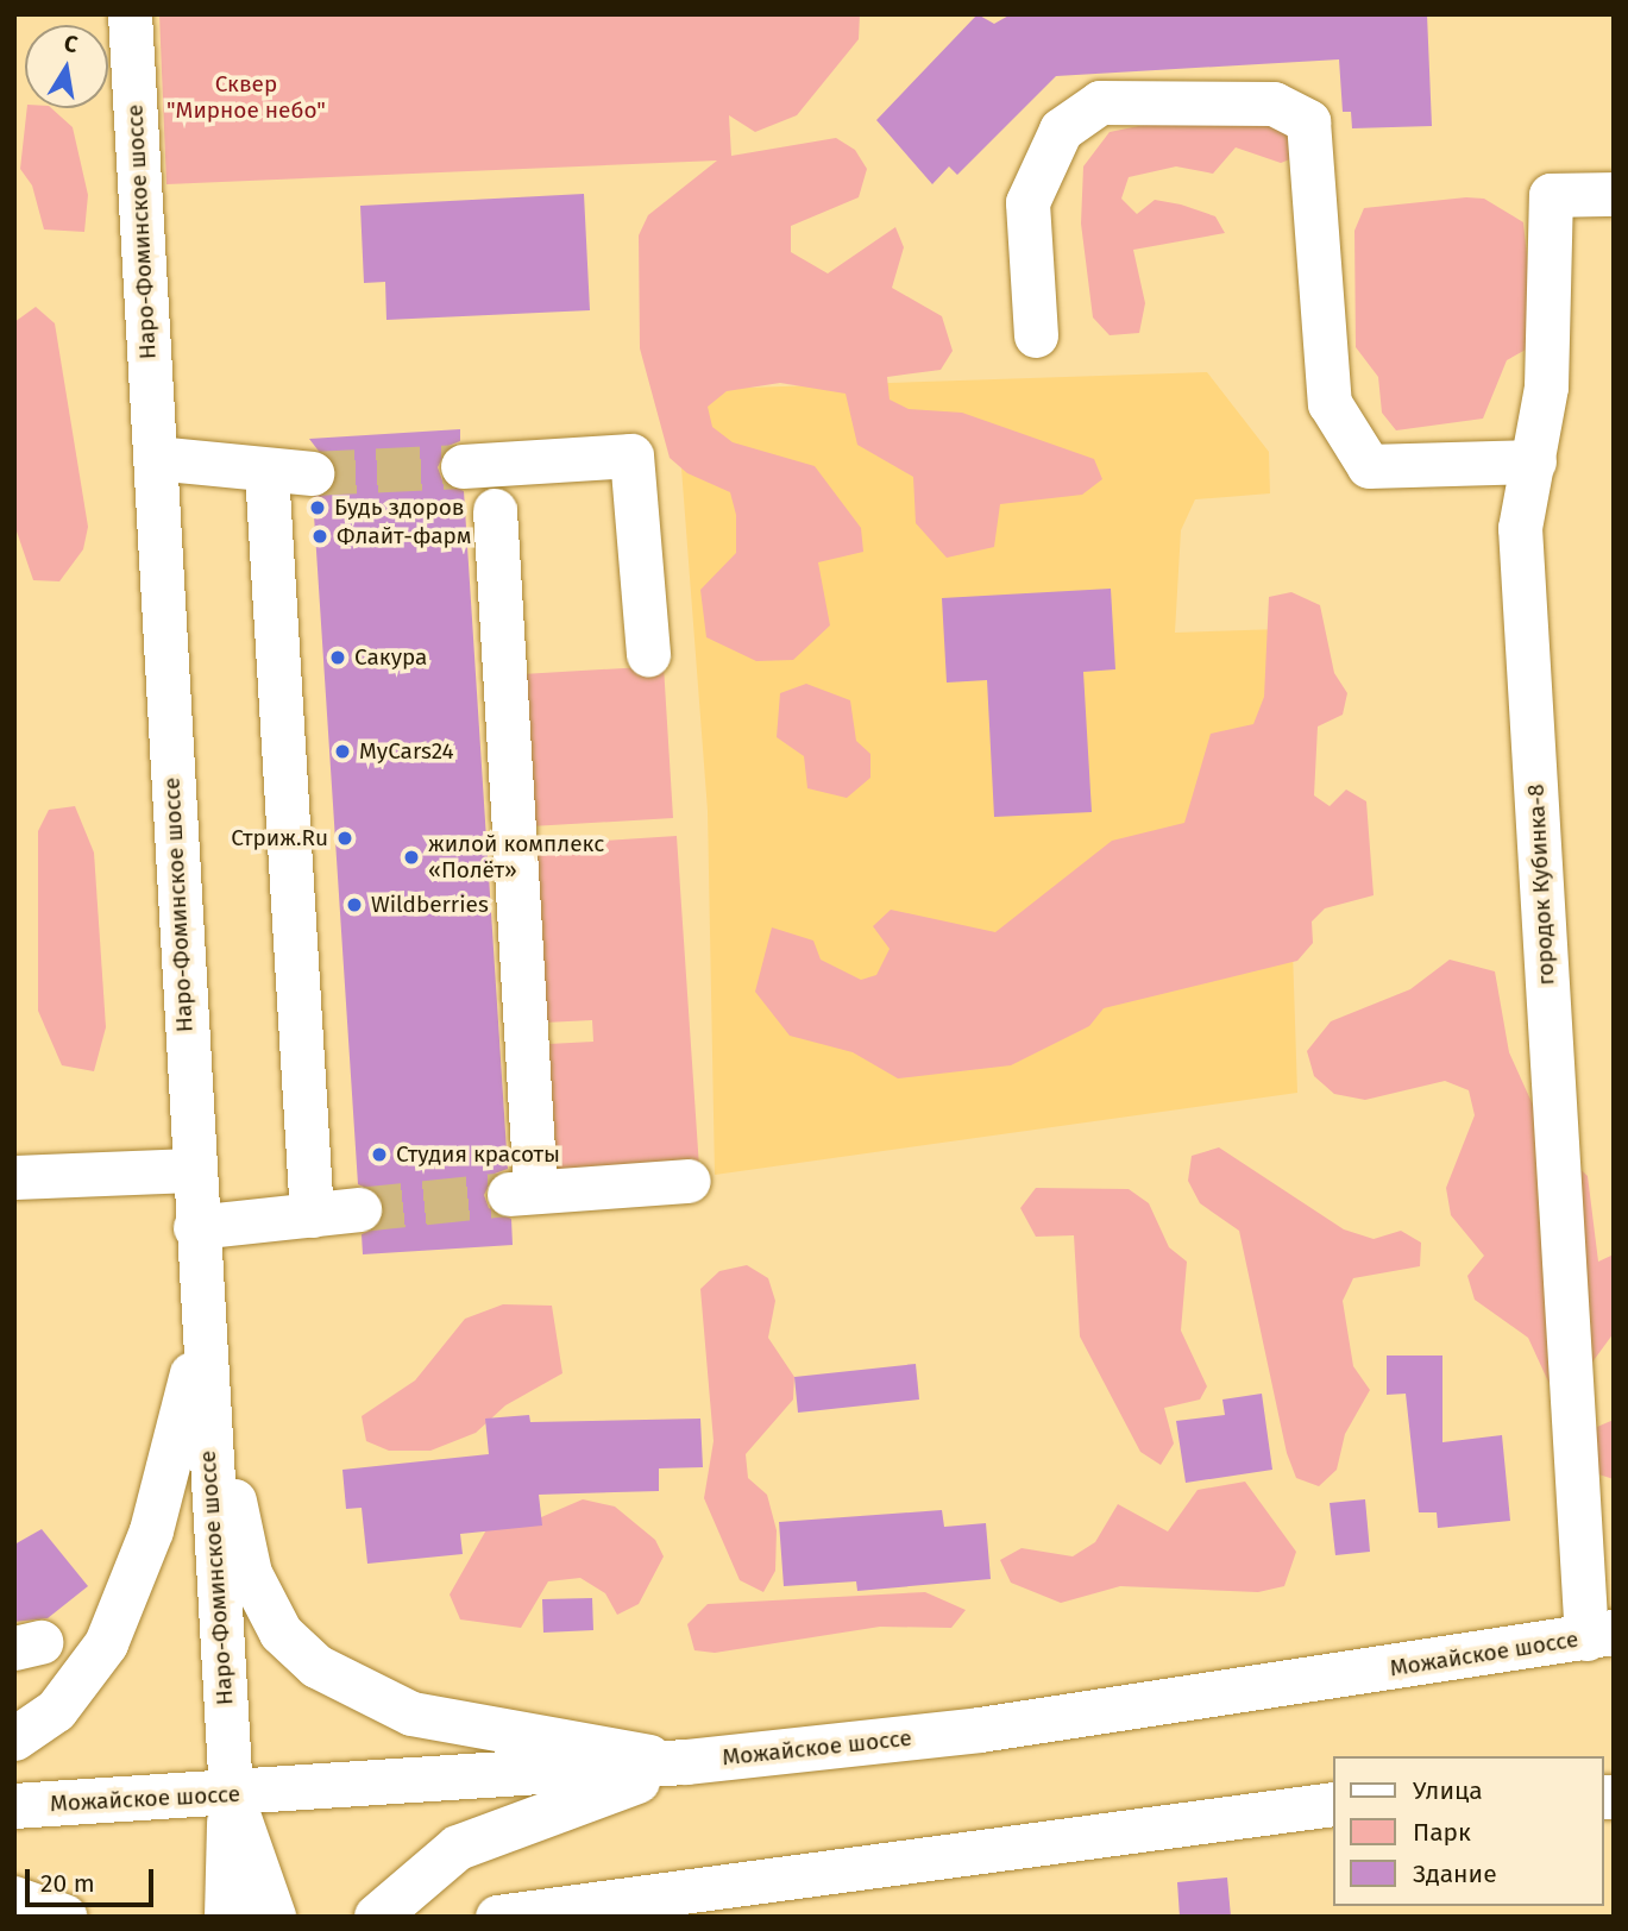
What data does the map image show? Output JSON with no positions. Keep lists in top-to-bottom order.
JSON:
{
  "streets": {
    "main road": ["Наро-Фоминское шоссе", "Можайское шоссе"],
    "street": ["городок Кубинка-8"]
  },
  "crossings": [
    ["Наро-Фоминское шоссе", "Можайское шоссе"],
    ["городок Кубинка-8", "Можайское шоссе"]
  ],
  "parks": ["Сквер \"Мирное небо\""],
  "places": [
    "Будь здоров",
    "Флайт-фарм",
    "Сакура",
    "MyCars24",
    "Стриж.Ru",
    "жилой комплекс «Полёт»",
    "Wildberries",
    "Студия красоты"
  ],
  "legend": ["Улица", "Парк", "Здание"],
  "scale_bar": "20 m",
  "north": "top"
}
